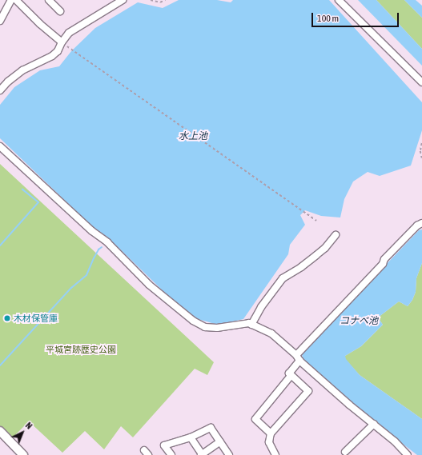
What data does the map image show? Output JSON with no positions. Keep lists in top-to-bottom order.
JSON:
{
  "water": ["水上池", "コナベ池"],
  "parks": ["平城宮跡歴史公園"],
  "places": ["木材保管庫"],
  "scale_bar": "100 m",
  "north": "top right"
}
